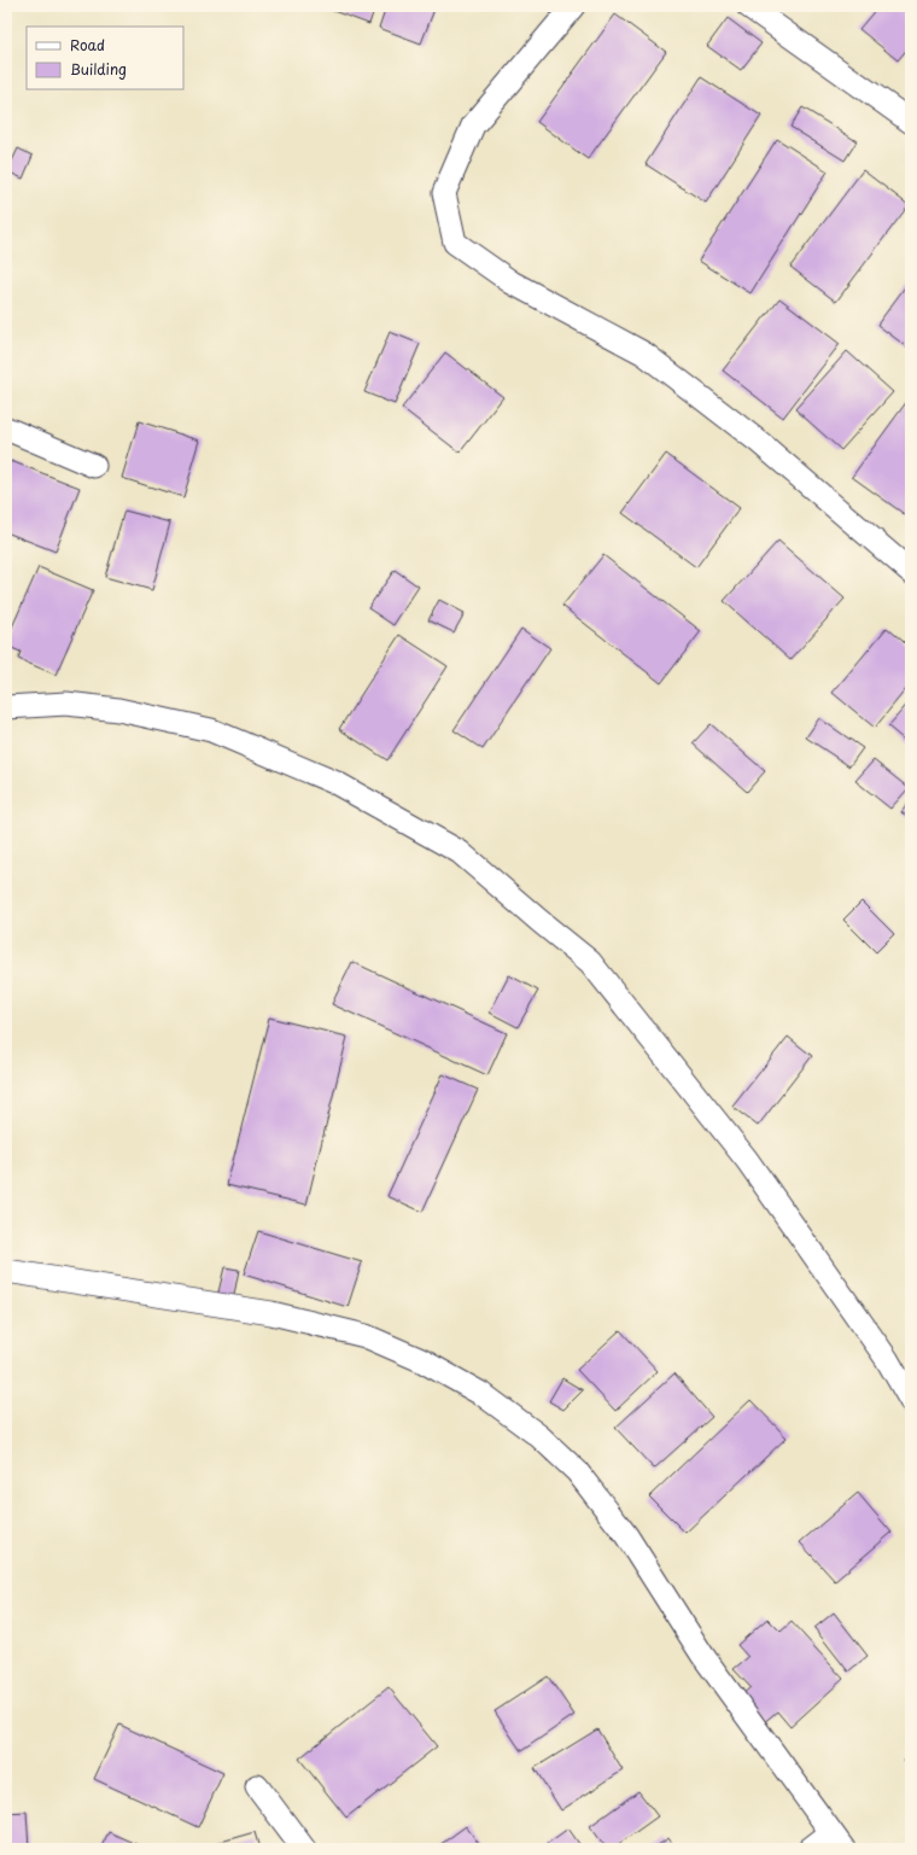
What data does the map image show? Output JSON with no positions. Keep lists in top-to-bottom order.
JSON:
{
  "legend": ["Road", "Building"]
}
